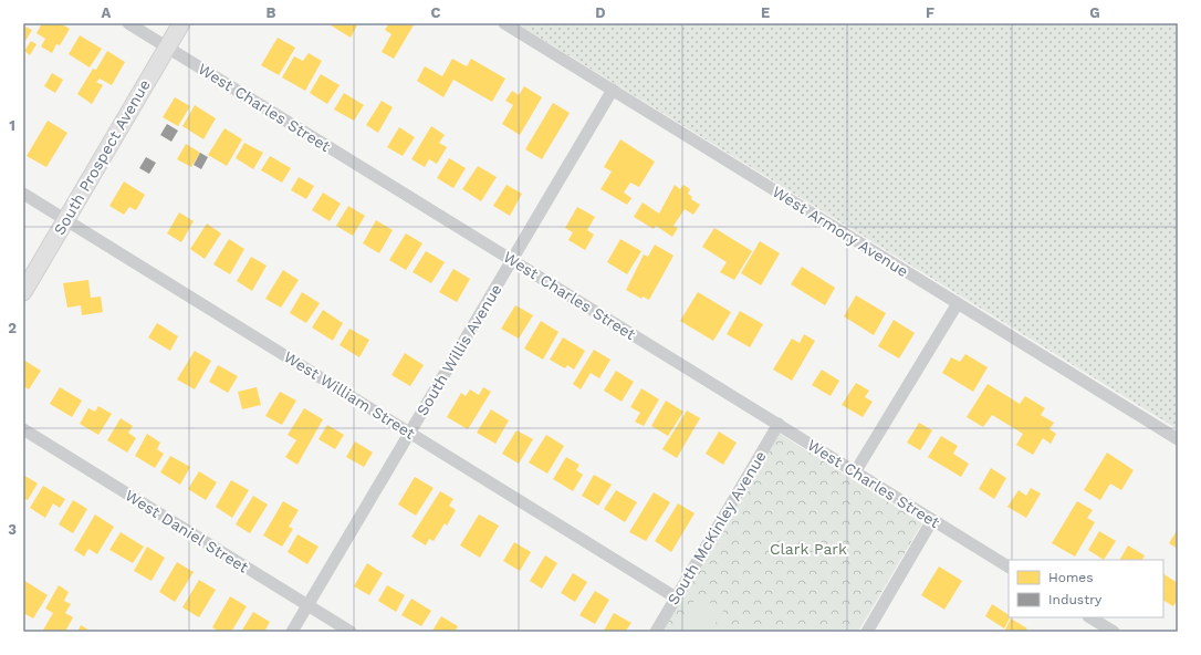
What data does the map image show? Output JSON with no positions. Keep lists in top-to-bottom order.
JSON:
{
  "streets": {
    "main road": ["South Prospect Avenue"],
    "street": [
      "West Charles Street",
      "West Armory Avenue",
      "South Willis Avenue",
      "West William Street",
      "South McKinley Avenue",
      "West Daniel Street"
    ]
  },
  "crossings": [
    ["West Charles Street", "South Prospect Avenue"],
    ["West Charles Street", "South Willis Avenue"],
    ["West Charles Street", "South McKinley Avenue"],
    ["South Prospect Avenue", "West William Street"],
    ["West Armory Avenue", "South Willis Avenue"],
    ["South Willis Avenue", "West William Street"],
    ["South Willis Avenue", "West Daniel Street"],
    ["West William Street", "South McKinley Avenue"]
  ],
  "parks": ["Clark Park"],
  "legend": ["Homes", "Industry"],
  "grid": {
    "columns": [
      "A",
      "B",
      "C",
      "D",
      "E",
      "F",
      "G"
    ],
    "rows": ["1", "2", "3"]
  }
}
